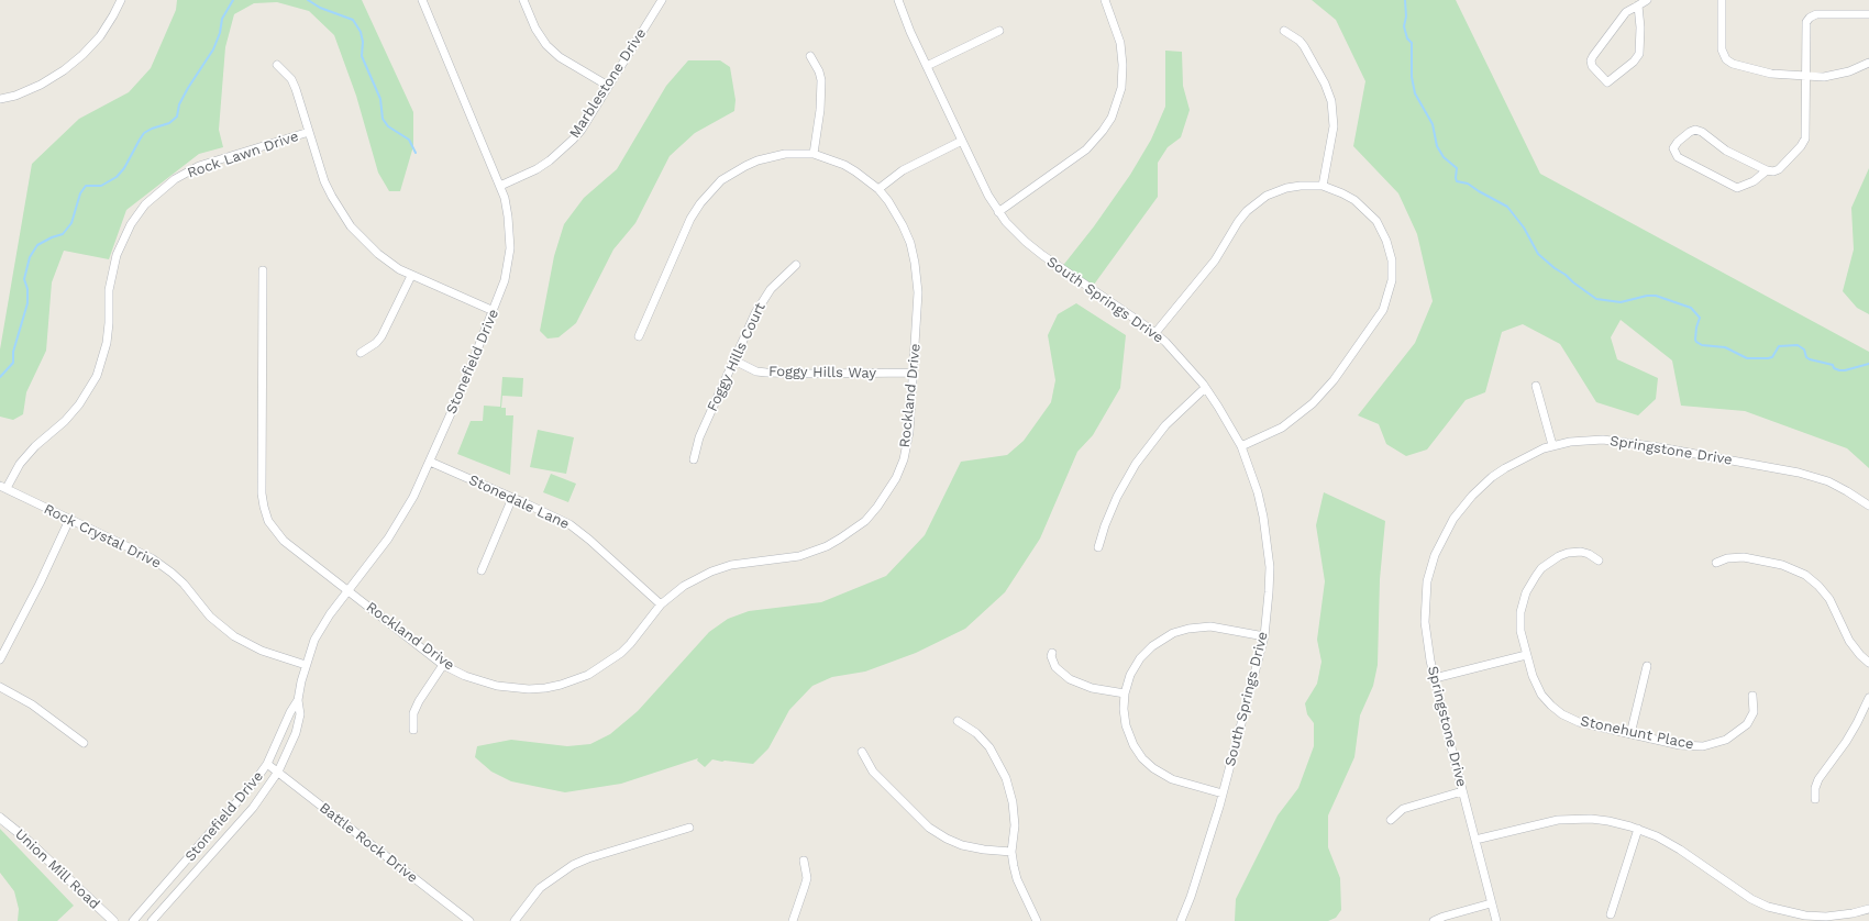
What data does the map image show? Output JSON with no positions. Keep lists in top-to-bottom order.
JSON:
{
  "streets": {
    "street": [
      "Marblestone Drive",
      "Rock Lawn Drive",
      "South Springs Drive",
      "Foggy Hills Court",
      "Stonefield Drive",
      "Foggy Hills Way",
      "Rockland Drive",
      "Springstone Drive",
      "Stonedale Lane",
      "Rock Crystal Drive",
      "Stonehunt Place",
      "Battle Rock Drive",
      "Union Mill Road"
    ]
  },
  "crossings": [
    ["Marblestone Drive", "Stonefield Drive"],
    ["Rock Lawn Drive", "Rock Crystal Drive"],
    ["Foggy Hills Court", "Foggy Hills Way"],
    ["Stonefield Drive", "Rockland Drive"],
    ["Stonefield Drive", "Stonedale Lane"],
    ["Stonefield Drive", "Rock Crystal Drive"],
    ["Stonefield Drive", "Battle Rock Drive"],
    ["Foggy Hills Way", "Rockland Drive"],
    ["Rockland Drive", "Stonedale Lane"]
  ]
}
